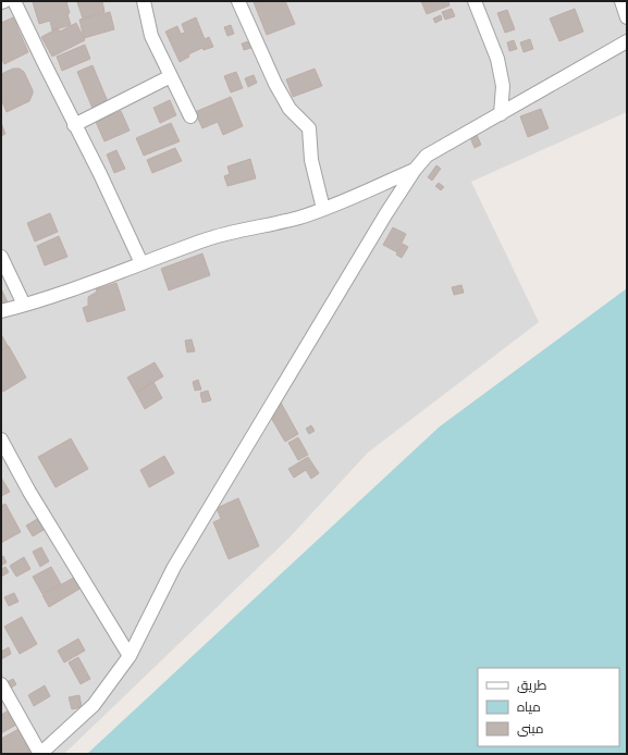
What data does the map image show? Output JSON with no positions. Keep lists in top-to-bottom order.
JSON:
{
  "legend": ["طريق", "مياه", "مبنى"]
}
